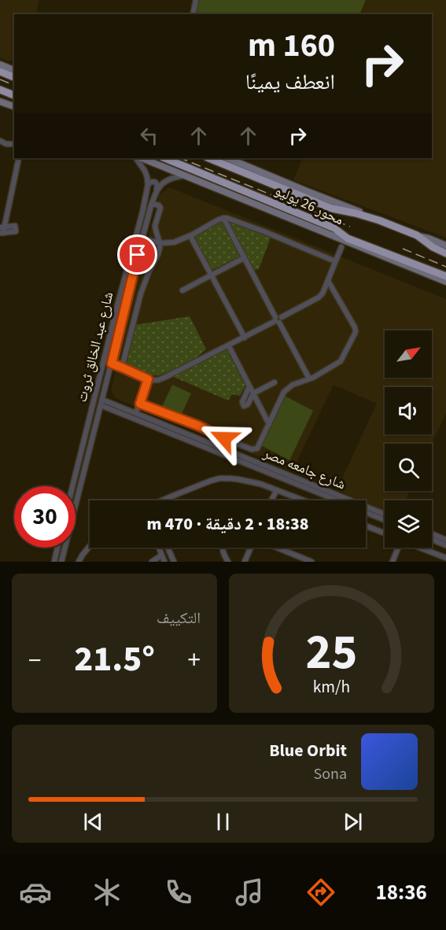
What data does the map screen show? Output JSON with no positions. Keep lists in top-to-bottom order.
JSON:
{
  "streets": {
    "highway": ["محور 26 يوليو"],
    "street": ["شارع عبد الخالق ثروت", "شارع جامعه مصر"]
  },
  "crossings": [
    ["شارع عبد الخالق ثروت", "شارع جامعه مصر"]
  ],
  "north": "top right",
  "page": {
    "turn": ["160 m", "انعطف يمينًا"],
    "limit": "30",
    "trip": "18:38 · 2 دقيقة · 470 m",
    "tile": "التكييف",
    "heat": ["−", "21.5°", "+"],
    "song": ["Blue Orbit", "Sona"],
    "tabs": "18:36",
    "gauge": ["25", "km/h"]
  }
}
